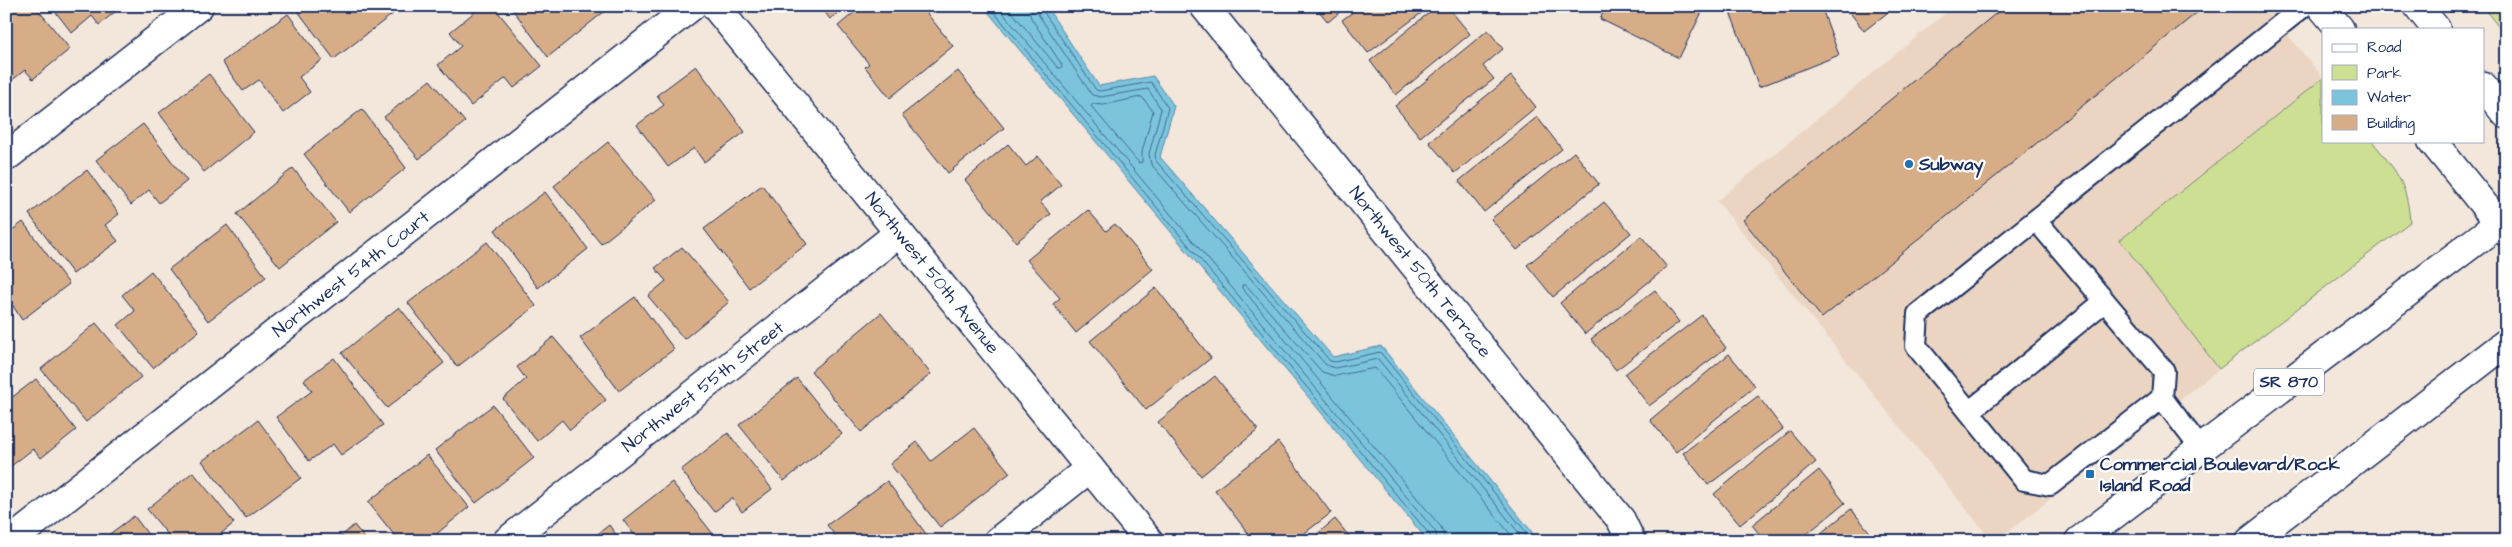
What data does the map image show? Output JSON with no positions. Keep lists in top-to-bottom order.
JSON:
{
  "streets": {
    "main road": [
      "Northwest 50th Terrace",
      "Northwest 50th Avenue",
      "Northwest 54th Court",
      "SR 870",
      "Northwest 55th Street"
    ]
  },
  "crossings": [
    ["Northwest 50th Avenue", "Northwest 55th Street"]
  ],
  "places": {
    "other": ["Subway"],
    "transit": ["Commercial Boulevard/Rock Island Road"]
  },
  "legend": [
    "Road",
    "Park",
    "Water",
    "Building"
  ]
}
